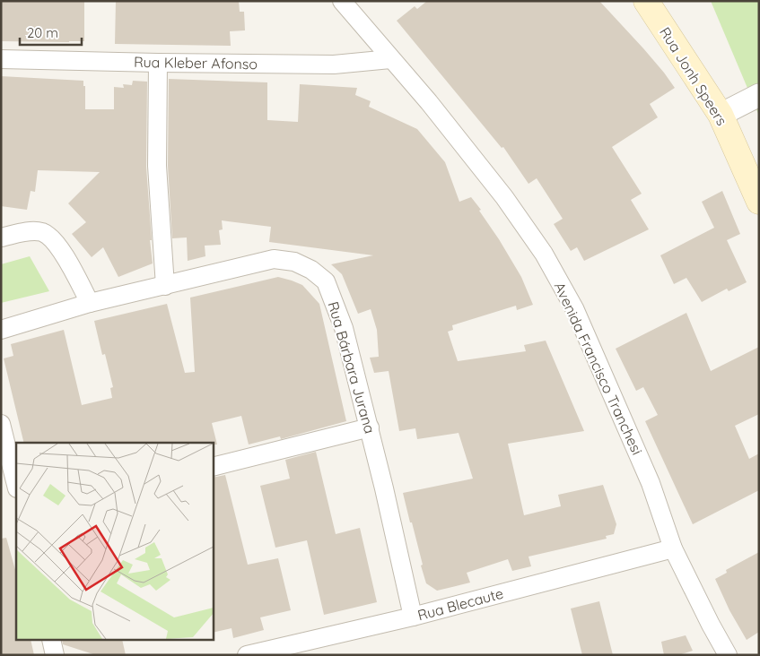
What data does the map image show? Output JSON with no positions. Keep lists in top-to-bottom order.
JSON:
{
  "streets": {
    "main road": ["Rua Jonh Speers"],
    "street": [
      "Rua Kleber Afonso",
      "Rua Bárbara Jurana",
      "Avenida Francisco Tranchesi",
      "Rua Blecaute"
    ]
  },
  "crossings": [
    ["Rua Kleber Afonso", "Avenida Francisco Tranchesi"],
    ["Rua Bárbara Jurana", "Rua Blecaute"],
    ["Avenida Francisco Tranchesi", "Rua Blecaute"]
  ],
  "scale_bar": "20 m"
}
